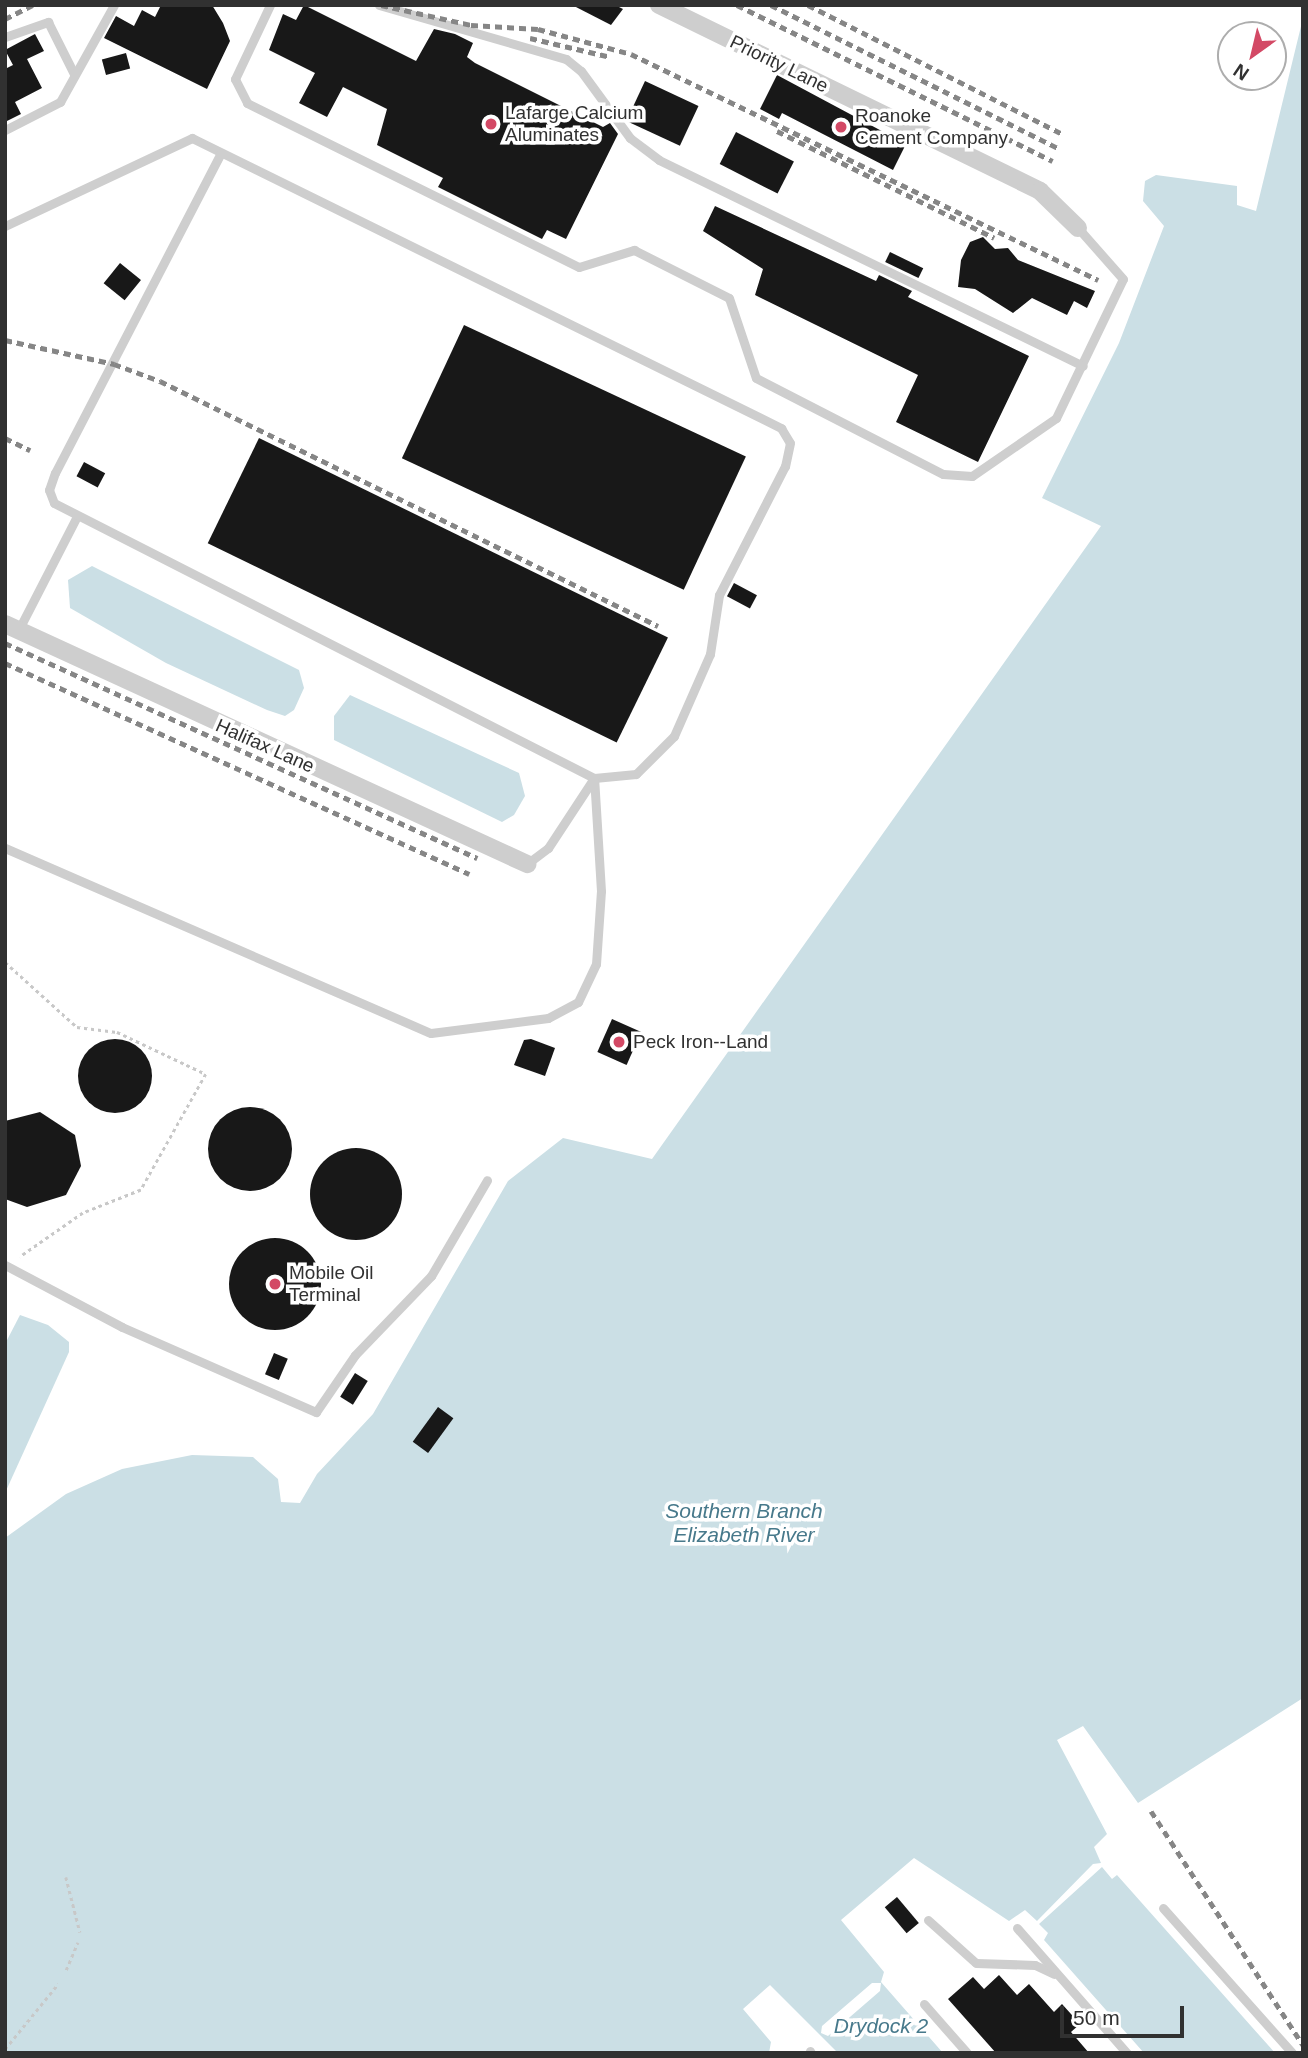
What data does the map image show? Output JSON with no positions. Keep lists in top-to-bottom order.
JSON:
{
  "streets": {
    "street": ["Priority Lane", "Halifax Lane"]
  },
  "water": ["Southern Branch Elizabeth River", "Drydock 2"],
  "places": [
    "Lafarge Calcium Aluminates",
    "Roanoke Cement Company",
    "Peck Iron--Land",
    "Mobile Oil Terminal"
  ],
  "scale_bar": "50 m",
  "north": "bottom left"
}
